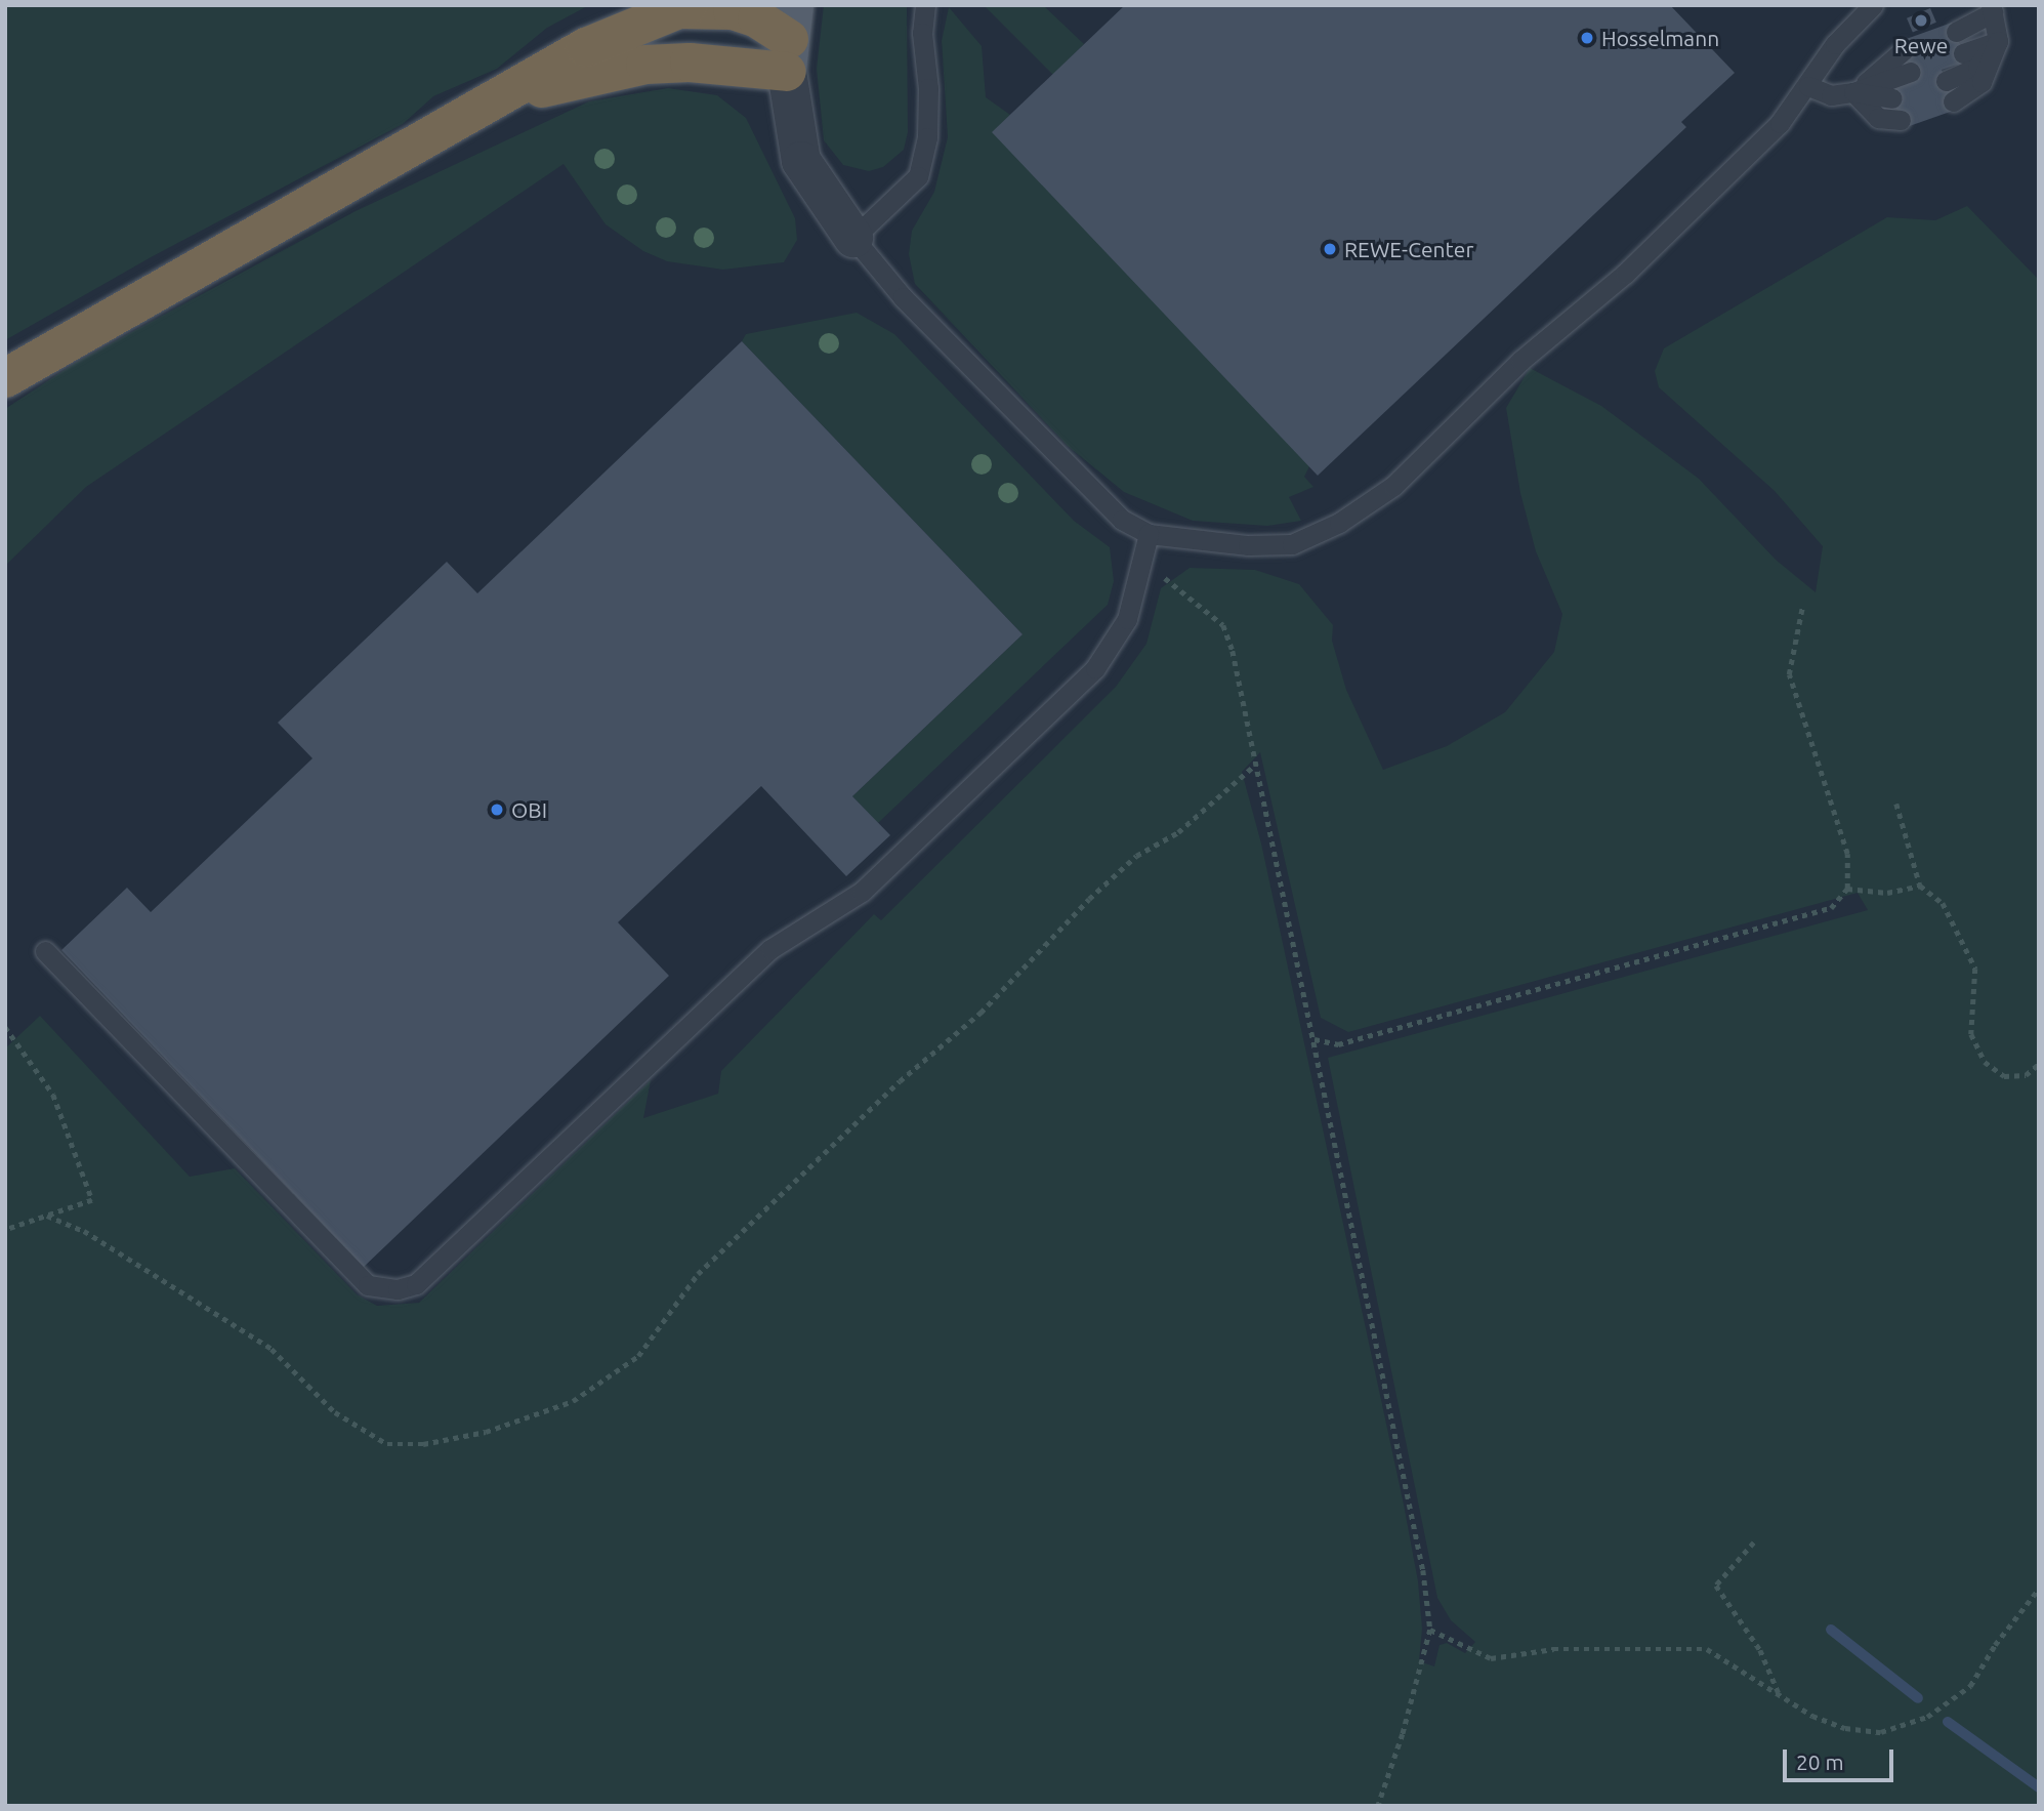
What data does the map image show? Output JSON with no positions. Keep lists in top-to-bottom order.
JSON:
{
  "places": [
    "Rewe",
    "Hosselmann",
    "REWE-Center",
    "OBI"
  ],
  "scale_bar": "20 m"
}
